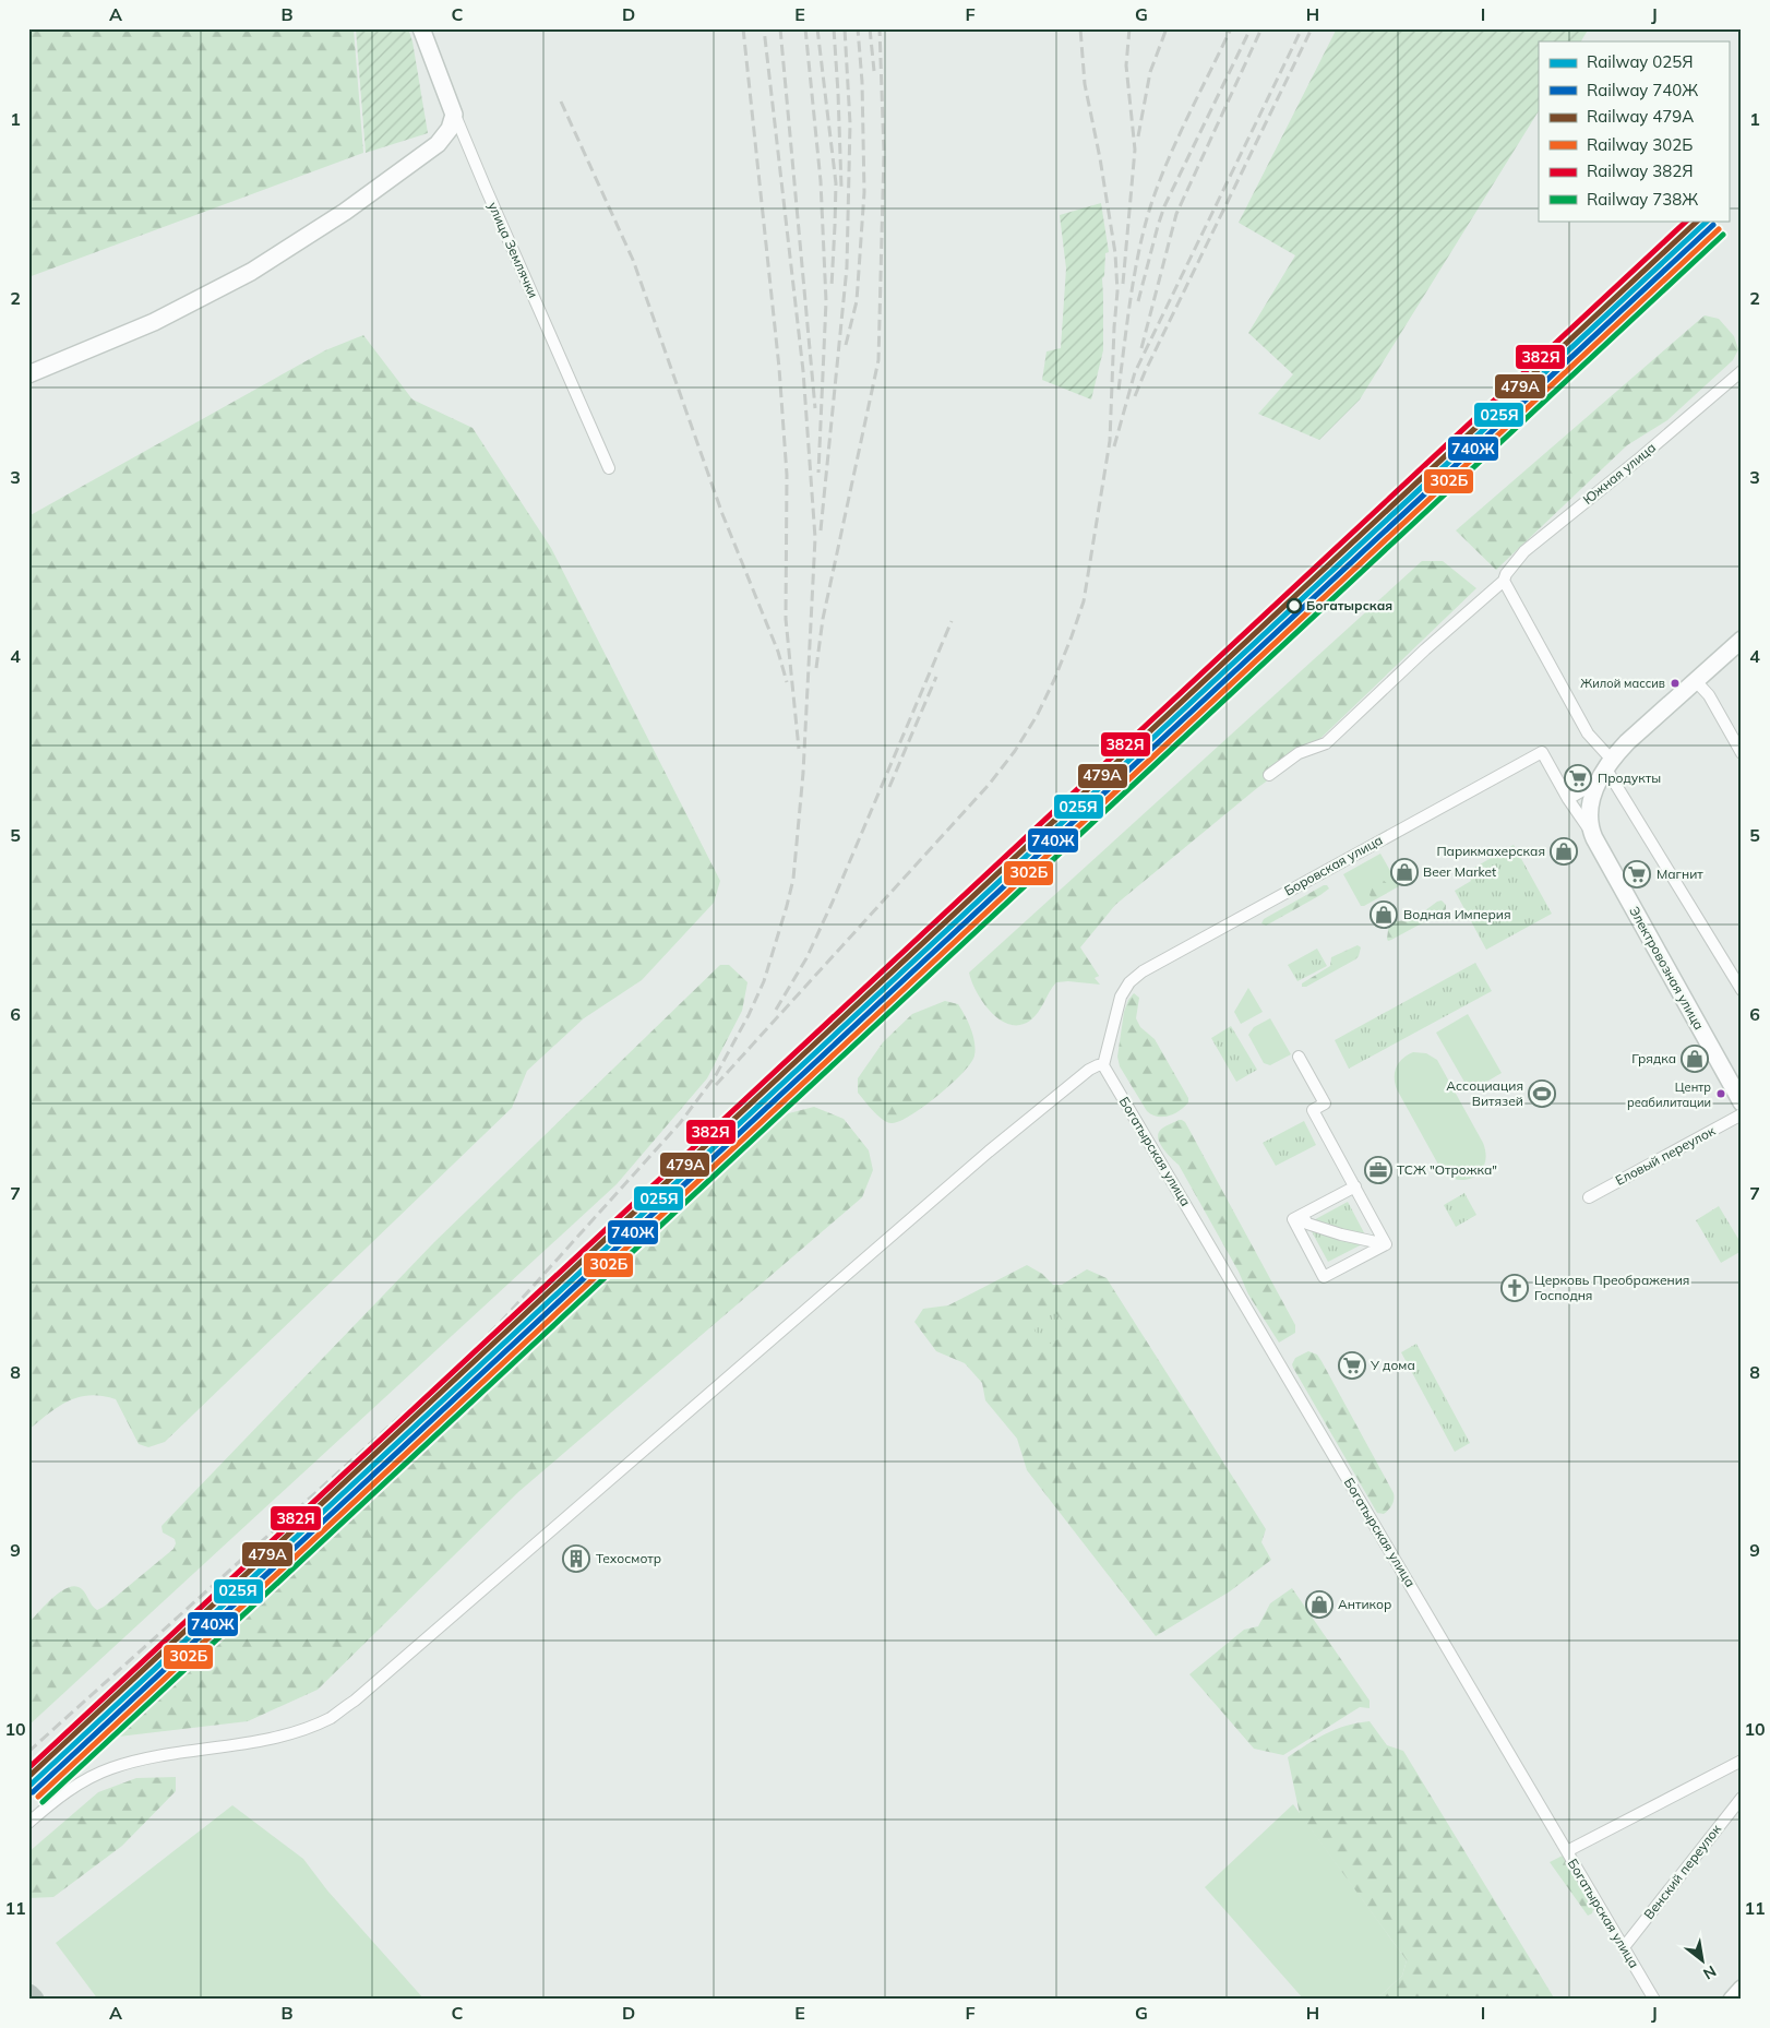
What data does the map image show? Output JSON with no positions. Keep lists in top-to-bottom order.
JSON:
{
  "streets": {
    "street": [
      "улица Землячки",
      "Южная улица",
      "Боровская улица",
      "Электровозная улица",
      "Богатырская улица",
      "Еловый переулок",
      "Венский переулок"
    ]
  },
  "crossings": [
    ["Боровская улица", "Богатырская улица"],
    ["Богатырская улица", "Венский переулок"]
  ],
  "places": {
    "other": ["Богатырская", "Жилой массив", "Центр реабилитации"],
    "supermarket": ["Продукты", "Магнит", "У дома"],
    "shop": [
      "Парикмахерская",
      "Beer Market",
      "Водная Империя",
      "Грядка",
      "Антикор"
    ],
    "sports": ["Ассоциация Витязей"],
    "office": ["ТСЖ \"Отрожка\""],
    "church": ["Церковь Преображения Господня"],
    "building": ["Техосмотр"]
  },
  "lines": [
    "rail line 025Я",
    "rail line 479А",
    "rail line 382Я",
    "rail line 740Ж",
    "rail line 302Б",
    "rail line 738Ж"
  ],
  "legend": [
    "Railway 025Я",
    "Railway 740Ж",
    "Railway 479А",
    "Railway 302Б",
    "Railway 382Я",
    "Railway 738Ж"
  ],
  "north": "bottom right",
  "grid": {
    "columns": [
      "A",
      "B",
      "C",
      "D",
      "E",
      "F",
      "G",
      "H",
      "I",
      "J"
    ],
    "rows": [
      "1",
      "2",
      "3",
      "4",
      "5",
      "6",
      "7",
      "8",
      "9",
      "10",
      "11"
    ]
  }
}
